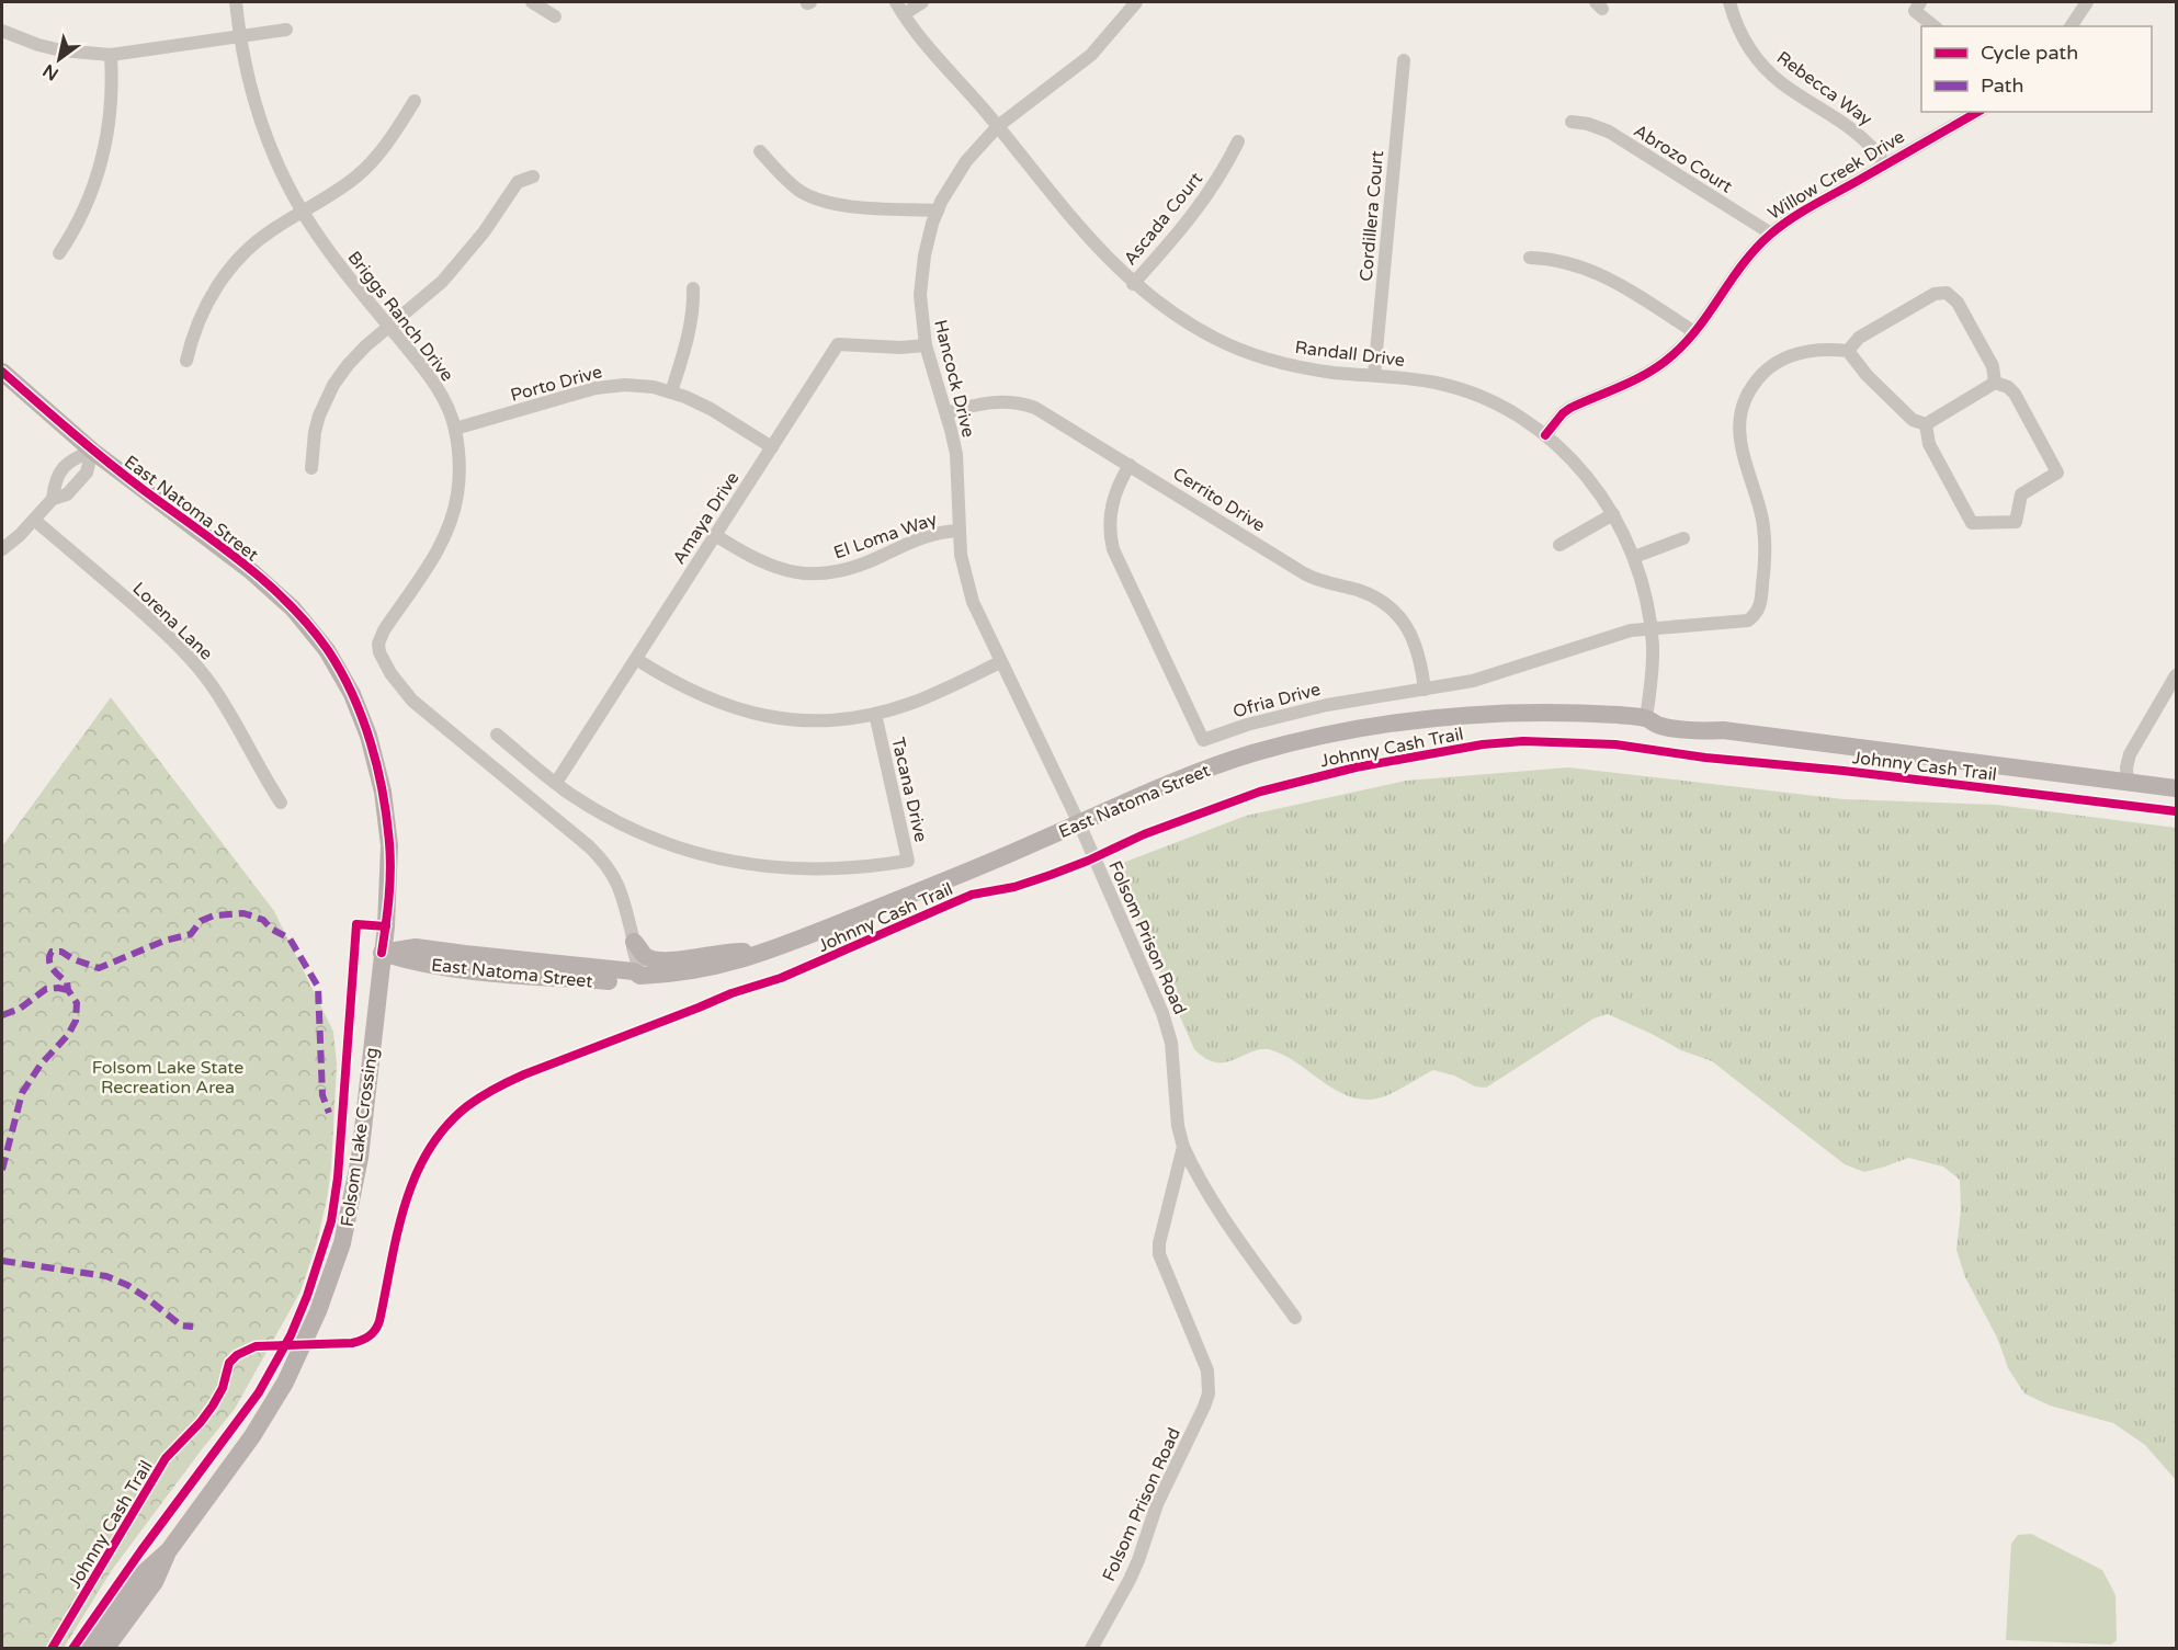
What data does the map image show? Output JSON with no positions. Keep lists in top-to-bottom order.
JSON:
{
  "streets": {
    "main road": ["East Natoma Street", "Folsom Lake Crossing"],
    "street": [
      "Rebecca Way",
      "Abrozo Court",
      "Willow Creek Drive",
      "Cordillera Court",
      "Ascada Court",
      "Briggs Ranch Drive",
      "Randall Drive",
      "Hancock Drive",
      "Porto Drive",
      "Cerrito Drive",
      "Amaya Drive",
      "El Loma Way",
      "Lorena Lane",
      "Ofria Drive",
      "Tacana Drive",
      "Folsom Prison Road"
    ],
    "cycle path": ["Johnny Cash Trail"]
  },
  "crossings": [
    ["Rebecca Way", "Willow Creek Drive"],
    ["Abrozo Court", "Willow Creek Drive"],
    ["Willow Creek Drive", "Randall Drive"],
    ["Cordillera Court", "Randall Drive"],
    ["Ascada Court", "Randall Drive"],
    ["Briggs Ranch Drive", "Porto Drive"],
    ["Briggs Ranch Drive", "East Natoma Street"],
    ["Randall Drive", "Hancock Drive"],
    ["Randall Drive", "East Natoma Street"],
    ["Randall Drive", "Ofria Drive"],
    ["Hancock Drive", "Cerrito Drive"],
    ["Hancock Drive", "East Natoma Street"],
    ["Hancock Drive", "Amaya Drive"],
    ["Hancock Drive", "El Loma Way"],
    ["Hancock Drive", "Folsom Prison Road"],
    ["Porto Drive", "Amaya Drive"],
    ["Cerrito Drive", "Ofria Drive"],
    ["East Natoma Street", "Folsom Prison Road"],
    ["East Natoma Street", "Folsom Lake Crossing"],
    ["Amaya Drive", "El Loma Way"],
    ["Amaya Drive", "Tacana Drive"]
  ],
  "parks": ["Folsom Lake State Recreation Area"],
  "legend": ["Cycle path", "Path"],
  "north": "bottom left"
}
